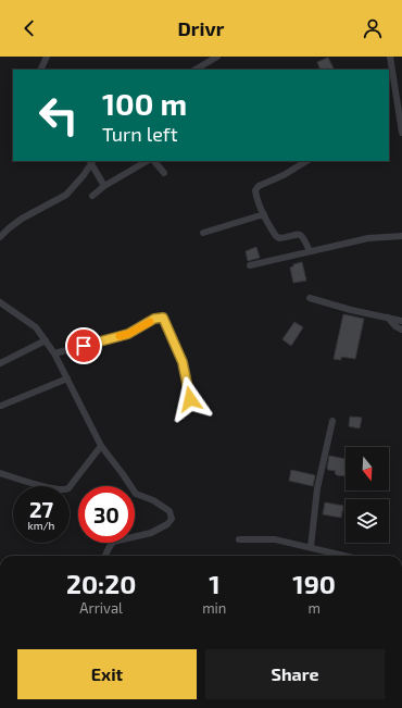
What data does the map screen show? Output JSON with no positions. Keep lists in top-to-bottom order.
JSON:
{
  "north": "bottom",
  "page": {
    "header": "Drivr",
    "turn": ["100 m", "Turn left"],
    "speed": "27 km/h",
    "limit": "30",
    "eta": [
      "20:20",
      "Arrival",
      "1",
      "min",
      "190",
      "m"
    ],
    "buttons": ["Exit", "Share"]
  }
}
